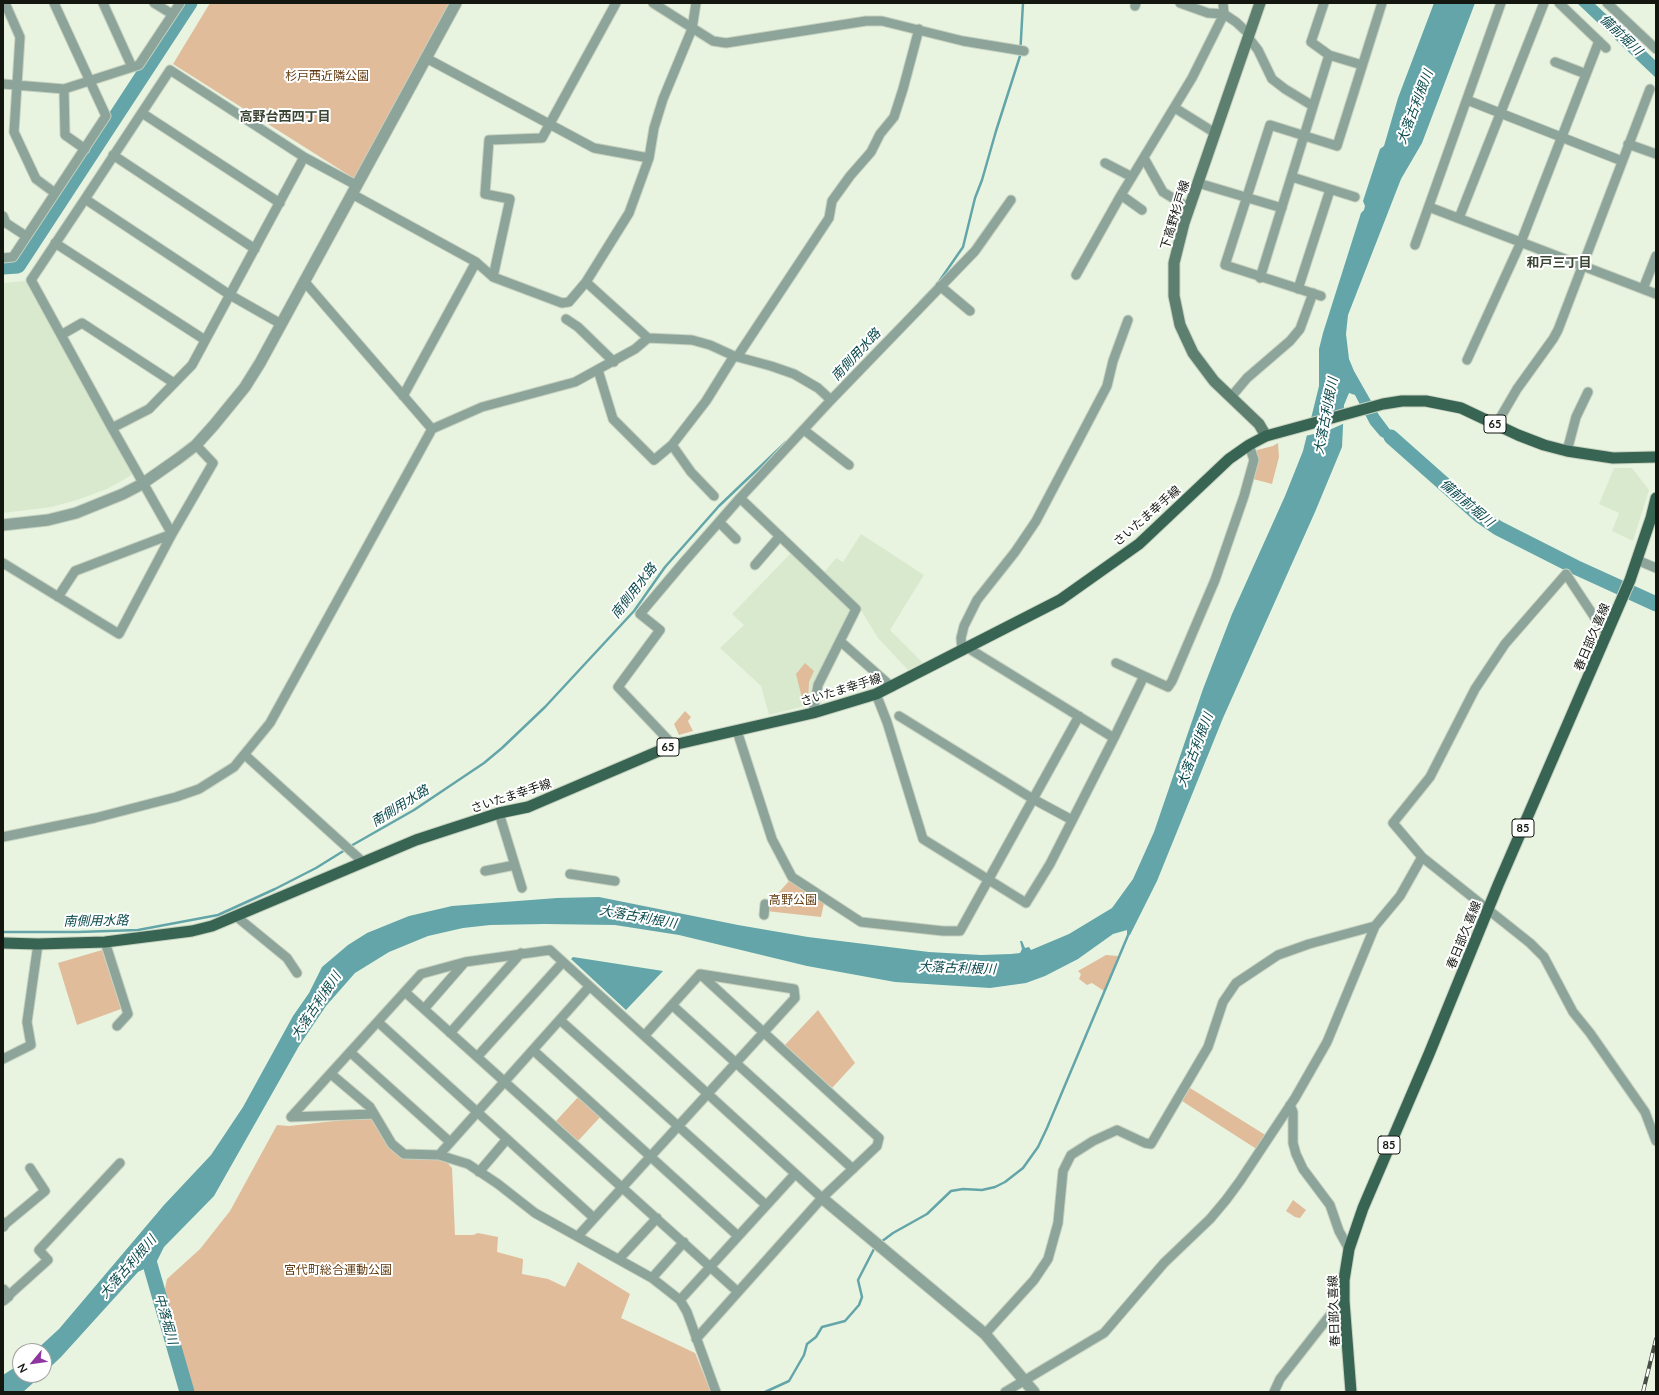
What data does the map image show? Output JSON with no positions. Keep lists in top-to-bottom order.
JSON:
{
  "streets": {
    "main road": [
      "下高野杉戸線",
      "65",
      "さいたま幸手線",
      "春日部久喜線",
      "85"
    ]
  },
  "crossings": [
    ["下高野杉戸線", "さいたま幸手線"]
  ],
  "districts": ["高野台西四丁目", "和戸三丁目"],
  "water": [
    "備前堀川",
    "大落古利根川",
    "南側用水路",
    "備前前堀川",
    "中落堀川"
  ],
  "parks": ["杉戸西近隣公園", "高野公園", "宮代町総合運動公園"],
  "north": "bottom left"
}
